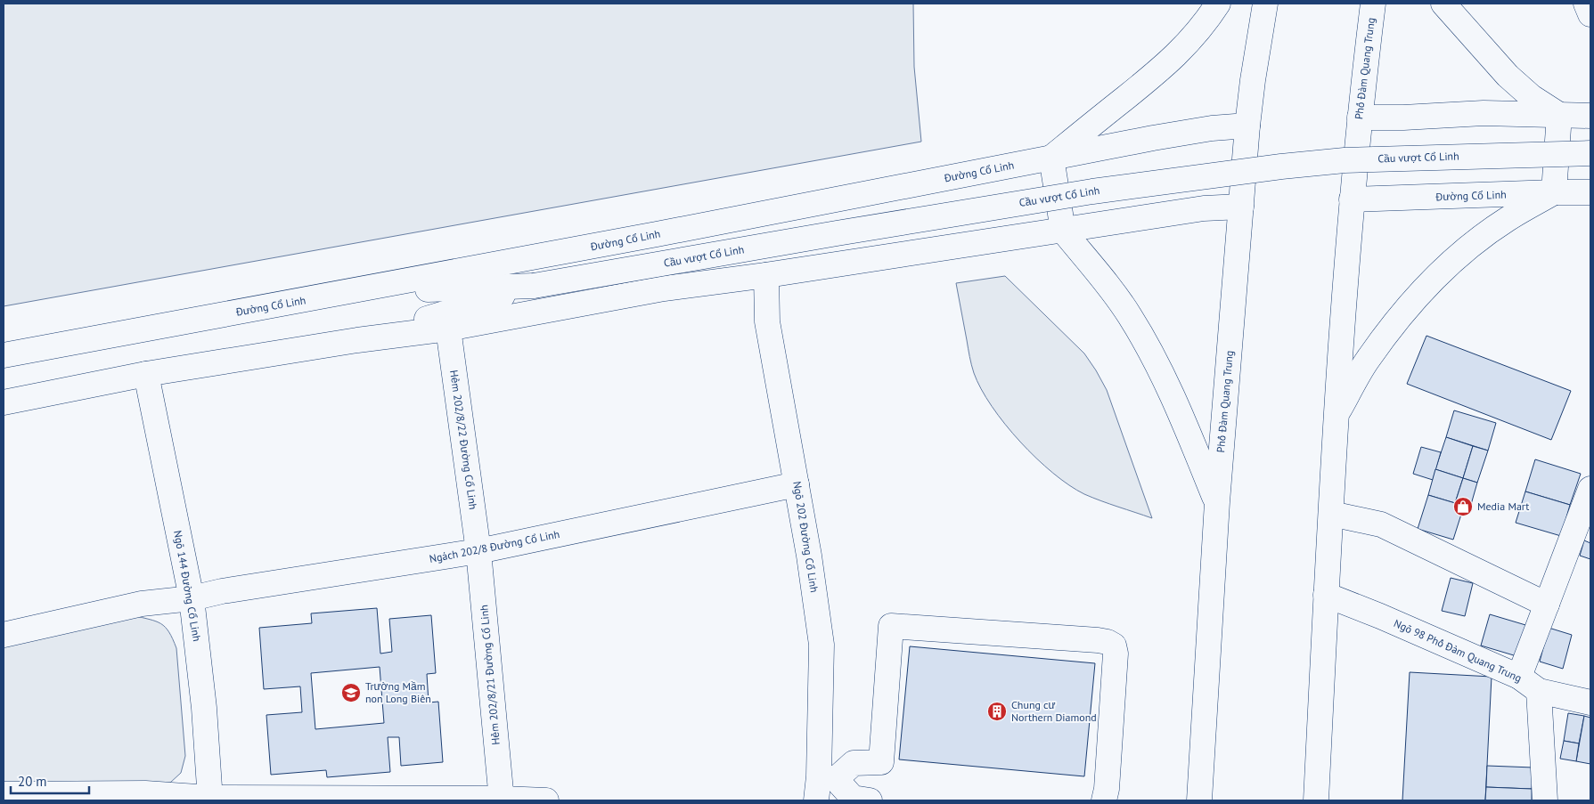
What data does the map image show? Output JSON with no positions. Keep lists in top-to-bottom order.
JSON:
{
  "streets": {
    "main road": [
      "Phố Đàm Quang Trung",
      "Cầu vượt Cổ Linh",
      "Đường Cổ Linh",
      "Hẻm 202/8/22 Đường Cổ Linh",
      "Ngõ 202 Đường Cổ Linh",
      "Ngách 202/8 Đường Cổ Linh",
      "Ngõ 144 Đường Cổ Linh",
      "Ngõ 98 Phố Đàm Quang Trung",
      "Hẻm 202/8/21 Đường Cổ Linh"
    ]
  },
  "crossings": [
    ["Phố Đàm Quang Trung", "Đường Cổ Linh"],
    ["Phố Đàm Quang Trung", "Ngõ 98 Phố Đàm Quang Trung"],
    ["Cầu vượt Cổ Linh", "Đường Cổ Linh"],
    ["Hẻm 202/8/22 Đường Cổ Linh", "Ngách 202/8 Đường Cổ Linh"],
    ["Hẻm 202/8/22 Đường Cổ Linh", "Hẻm 202/8/21 Đường Cổ Linh"],
    ["Ngõ 202 Đường Cổ Linh", "Ngách 202/8 Đường Cổ Linh"],
    ["Ngách 202/8 Đường Cổ Linh", "Ngõ 144 Đường Cổ Linh"],
    ["Ngách 202/8 Đường Cổ Linh", "Hẻm 202/8/21 Đường Cổ Linh"]
  ],
  "places": {
    "shop": ["Media Mart"],
    "school or university": ["Trường Mầm non Long Biên"],
    "building": ["Chung cư Northern Diamond"]
  },
  "scale_bar": "20 m"
}
